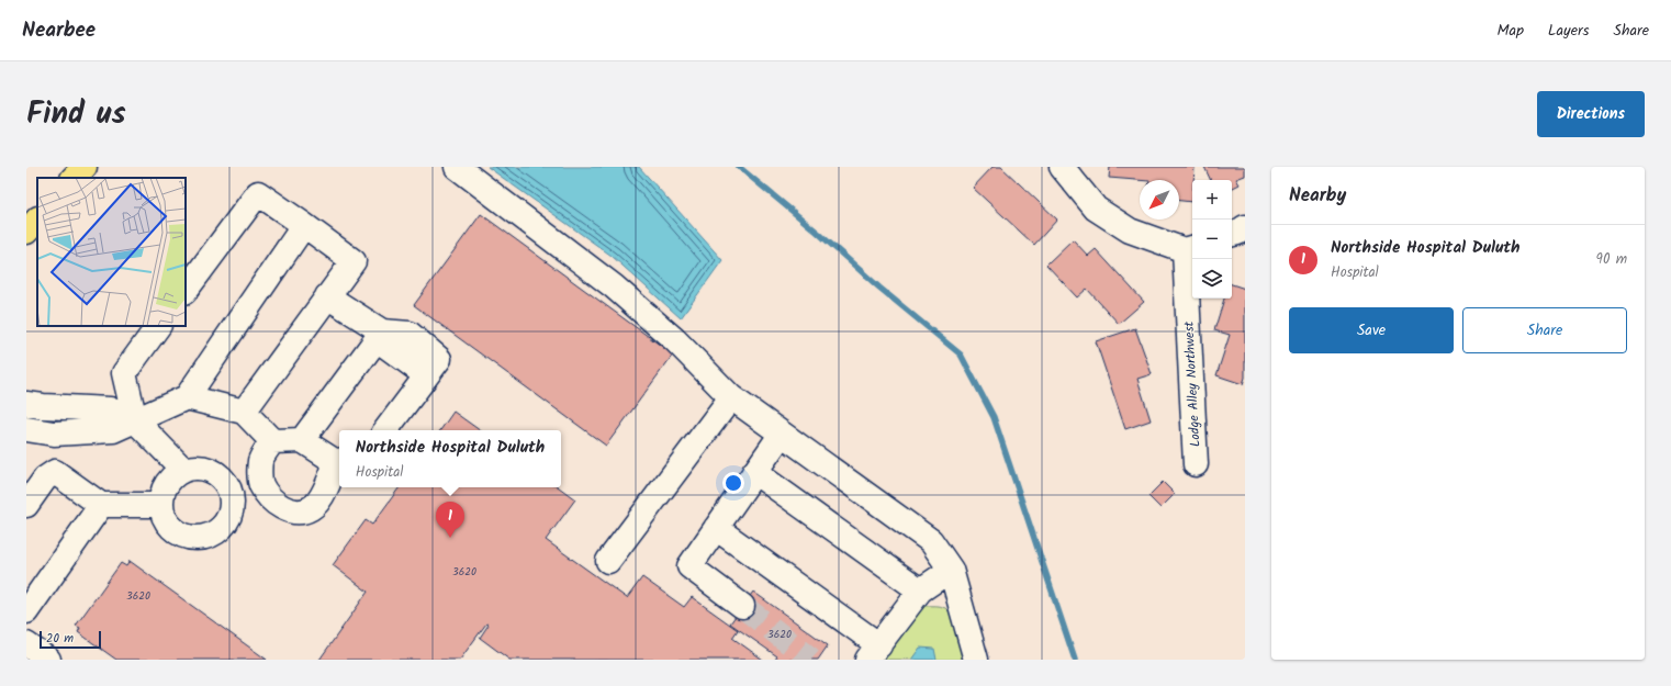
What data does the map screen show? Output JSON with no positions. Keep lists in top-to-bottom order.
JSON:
{
  "streets": {
    "street": ["Lodge Alley Northwest"]
  },
  "house_numbers": ["3620", "3620", "3620"],
  "scale_bar": "20 m",
  "north": "bottom left",
  "page": {
    "header": "Nearbee",
    "nav": ["Map", "Layers", "Share"],
    "title": "Find us",
    "buttons": [
      "Directions",
      ["Save", "Share"]
    ],
    "heading": "Nearby",
    "map_buttons": ["+", "−"],
    "list": [
      {
        "mark": "1",
        "name": "Northside Hospital Duluth",
        "note": "Hospital",
        "value": "90 m"
      }
    ],
    "popup": ["Northside Hospital Duluth", "Hospital"],
    "pins": "1",
    "scale": "20 m"
  }
}
